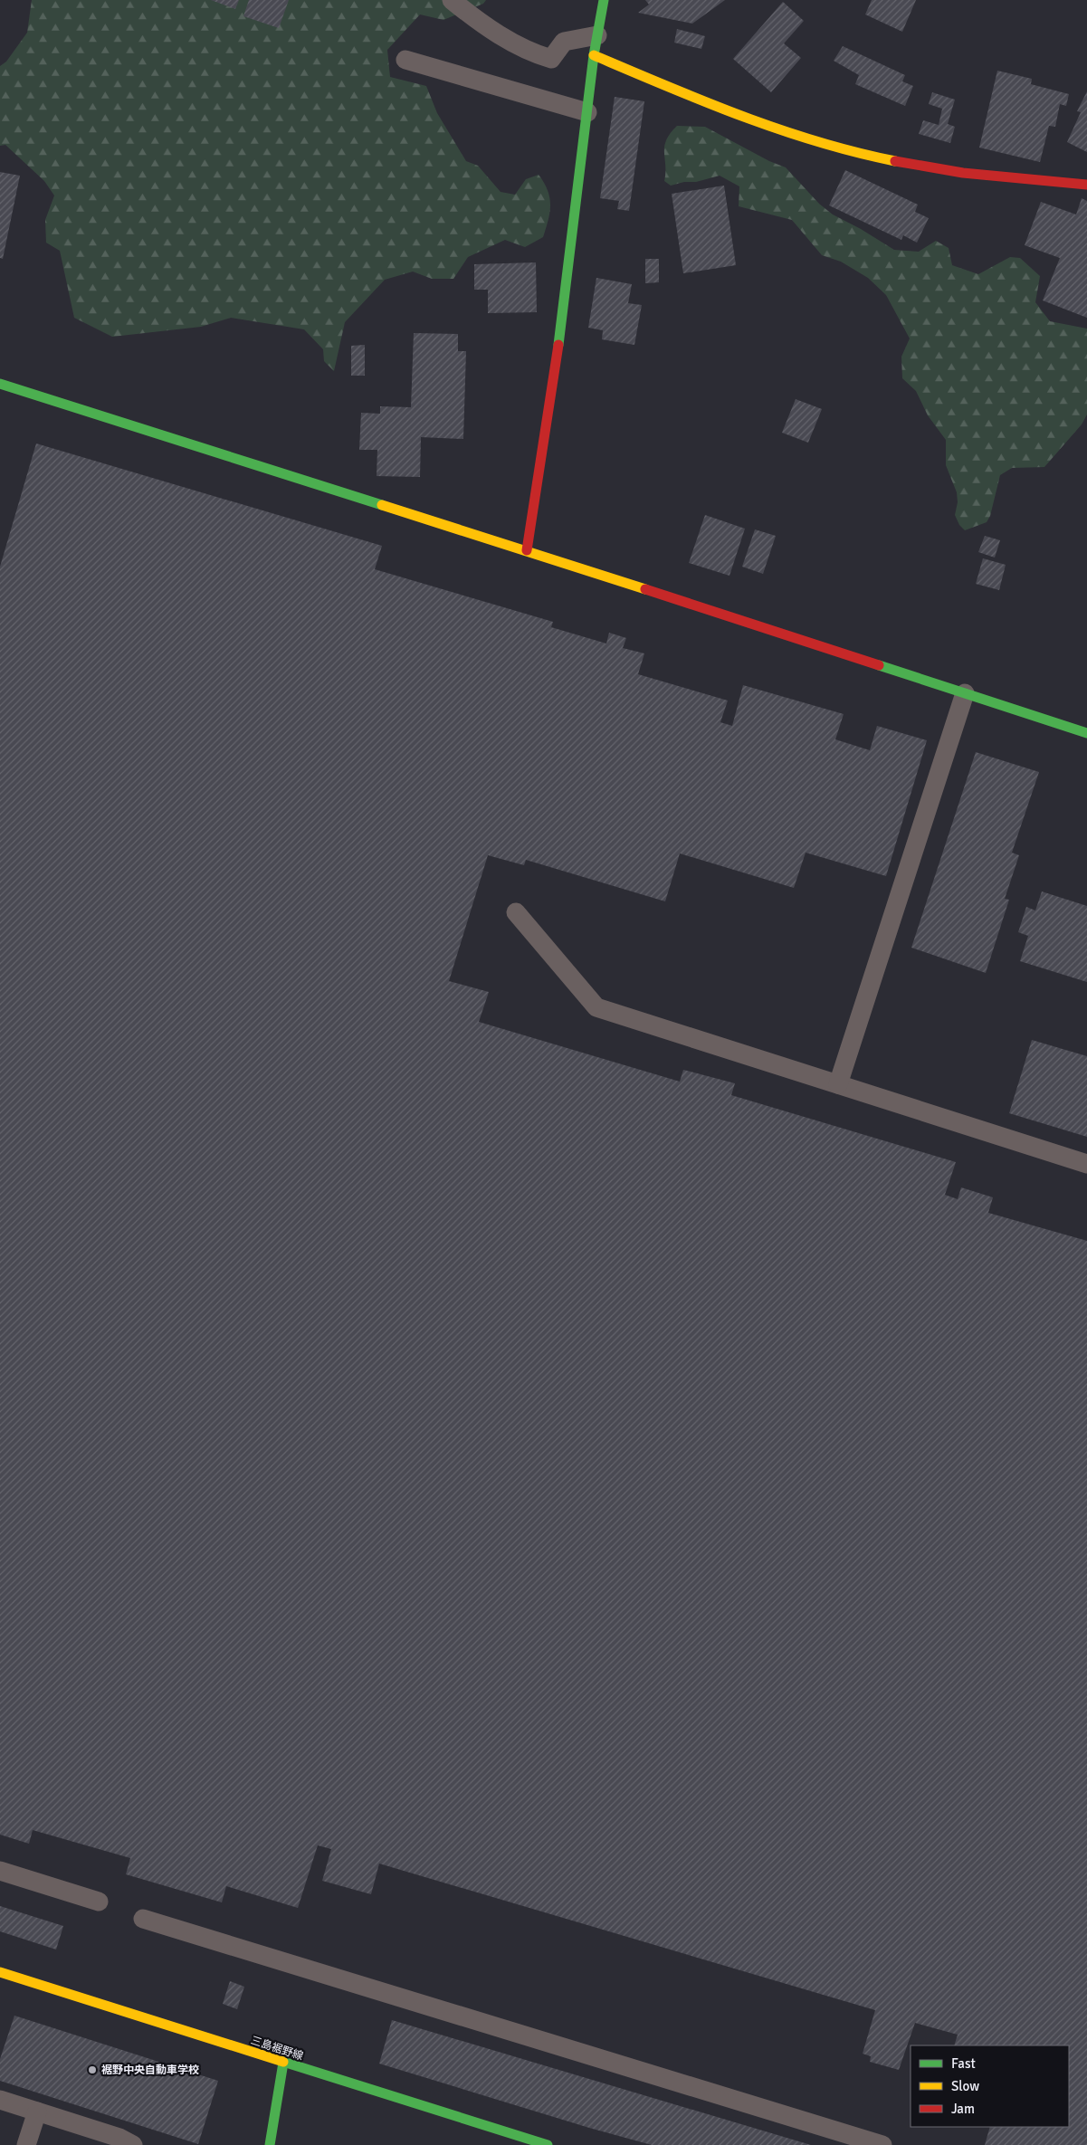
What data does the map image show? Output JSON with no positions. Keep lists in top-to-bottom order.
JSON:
{
  "streets": {
    "street": ["三島裾野線"]
  },
  "places": ["裾野中央自動車学校"],
  "legend": ["Fast", "Slow", "Jam"]
}
